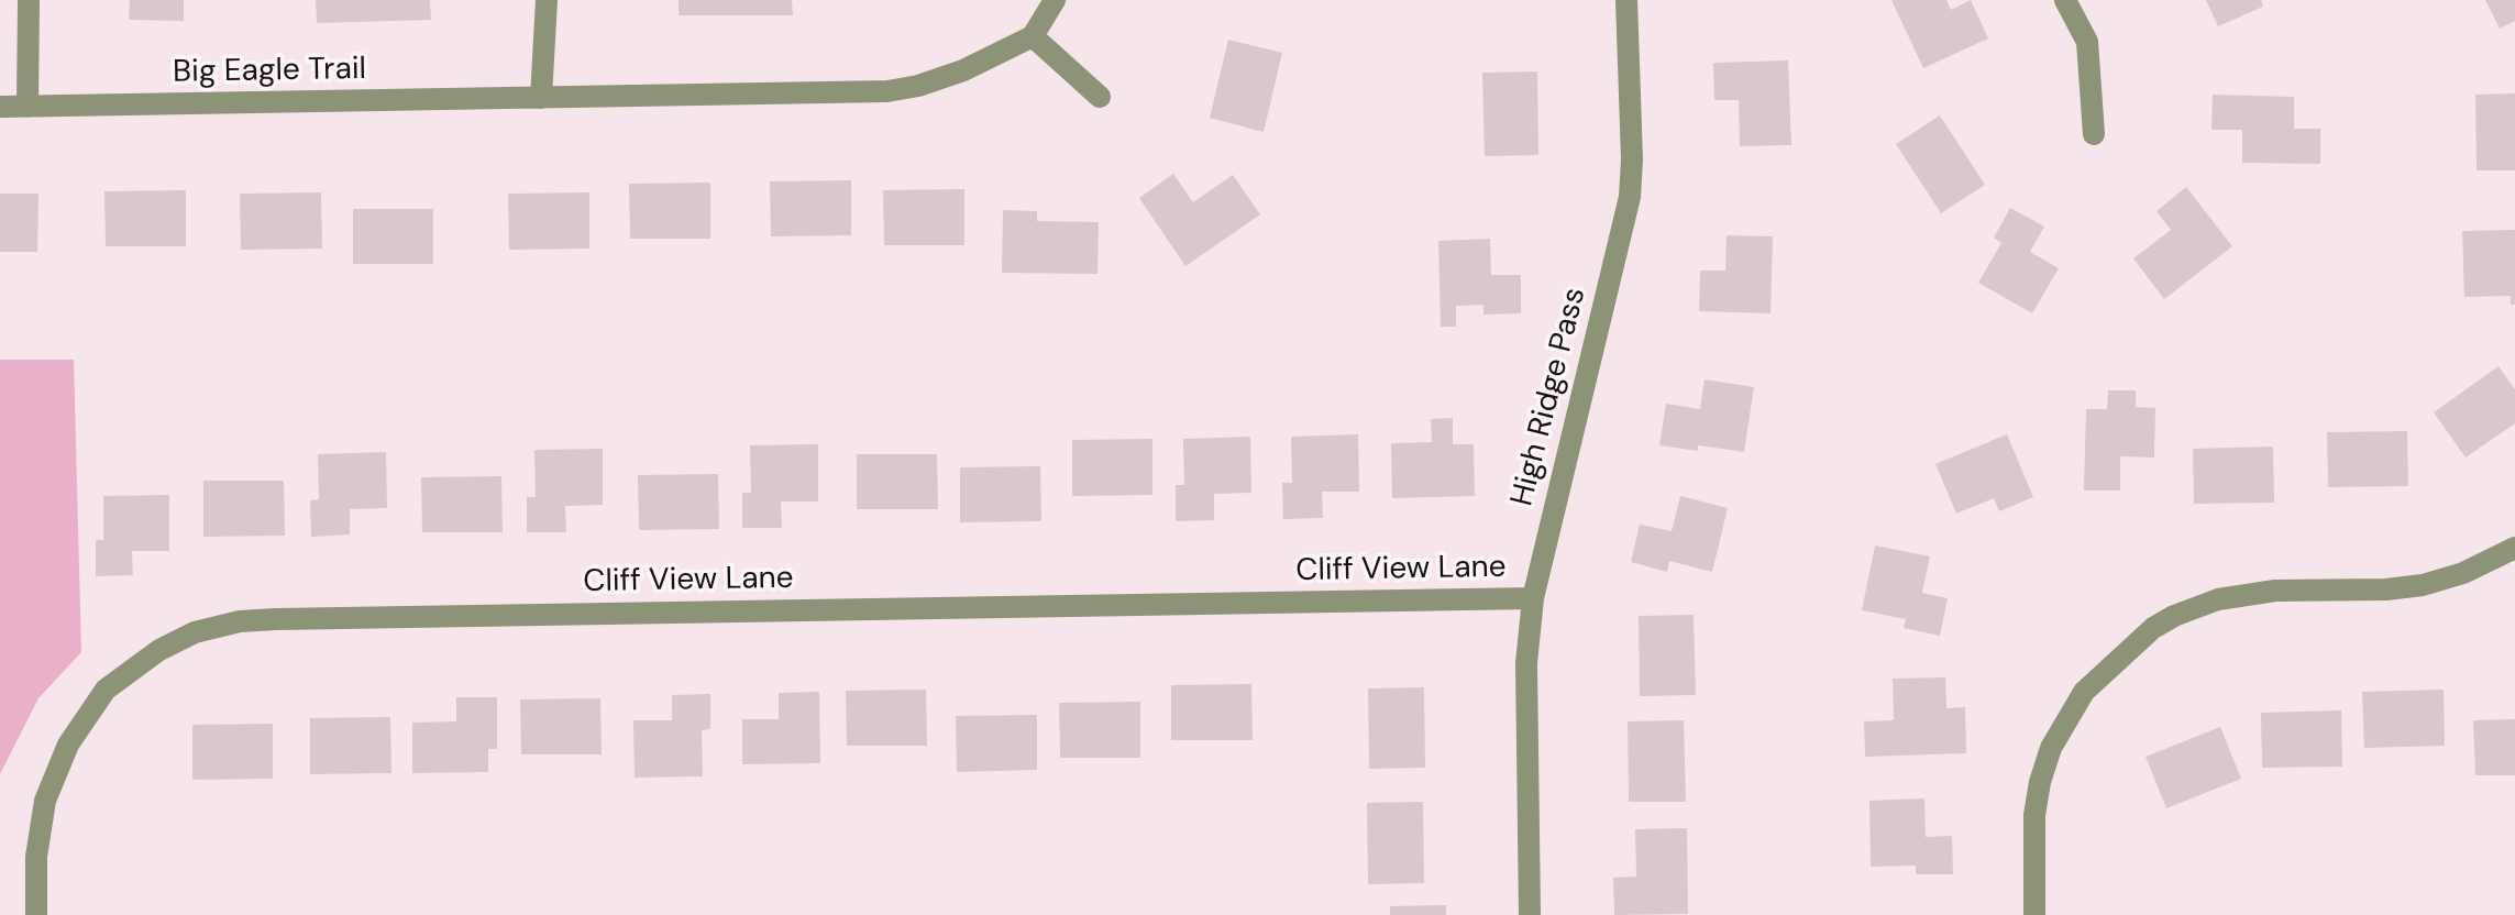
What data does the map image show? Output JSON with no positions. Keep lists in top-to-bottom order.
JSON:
{
  "streets": {
    "street": ["Big Eagle Trail", "High Ridge Pass", "Cliff View Lane"]
  },
  "crossings": [
    ["High Ridge Pass", "Cliff View Lane"]
  ]
}
